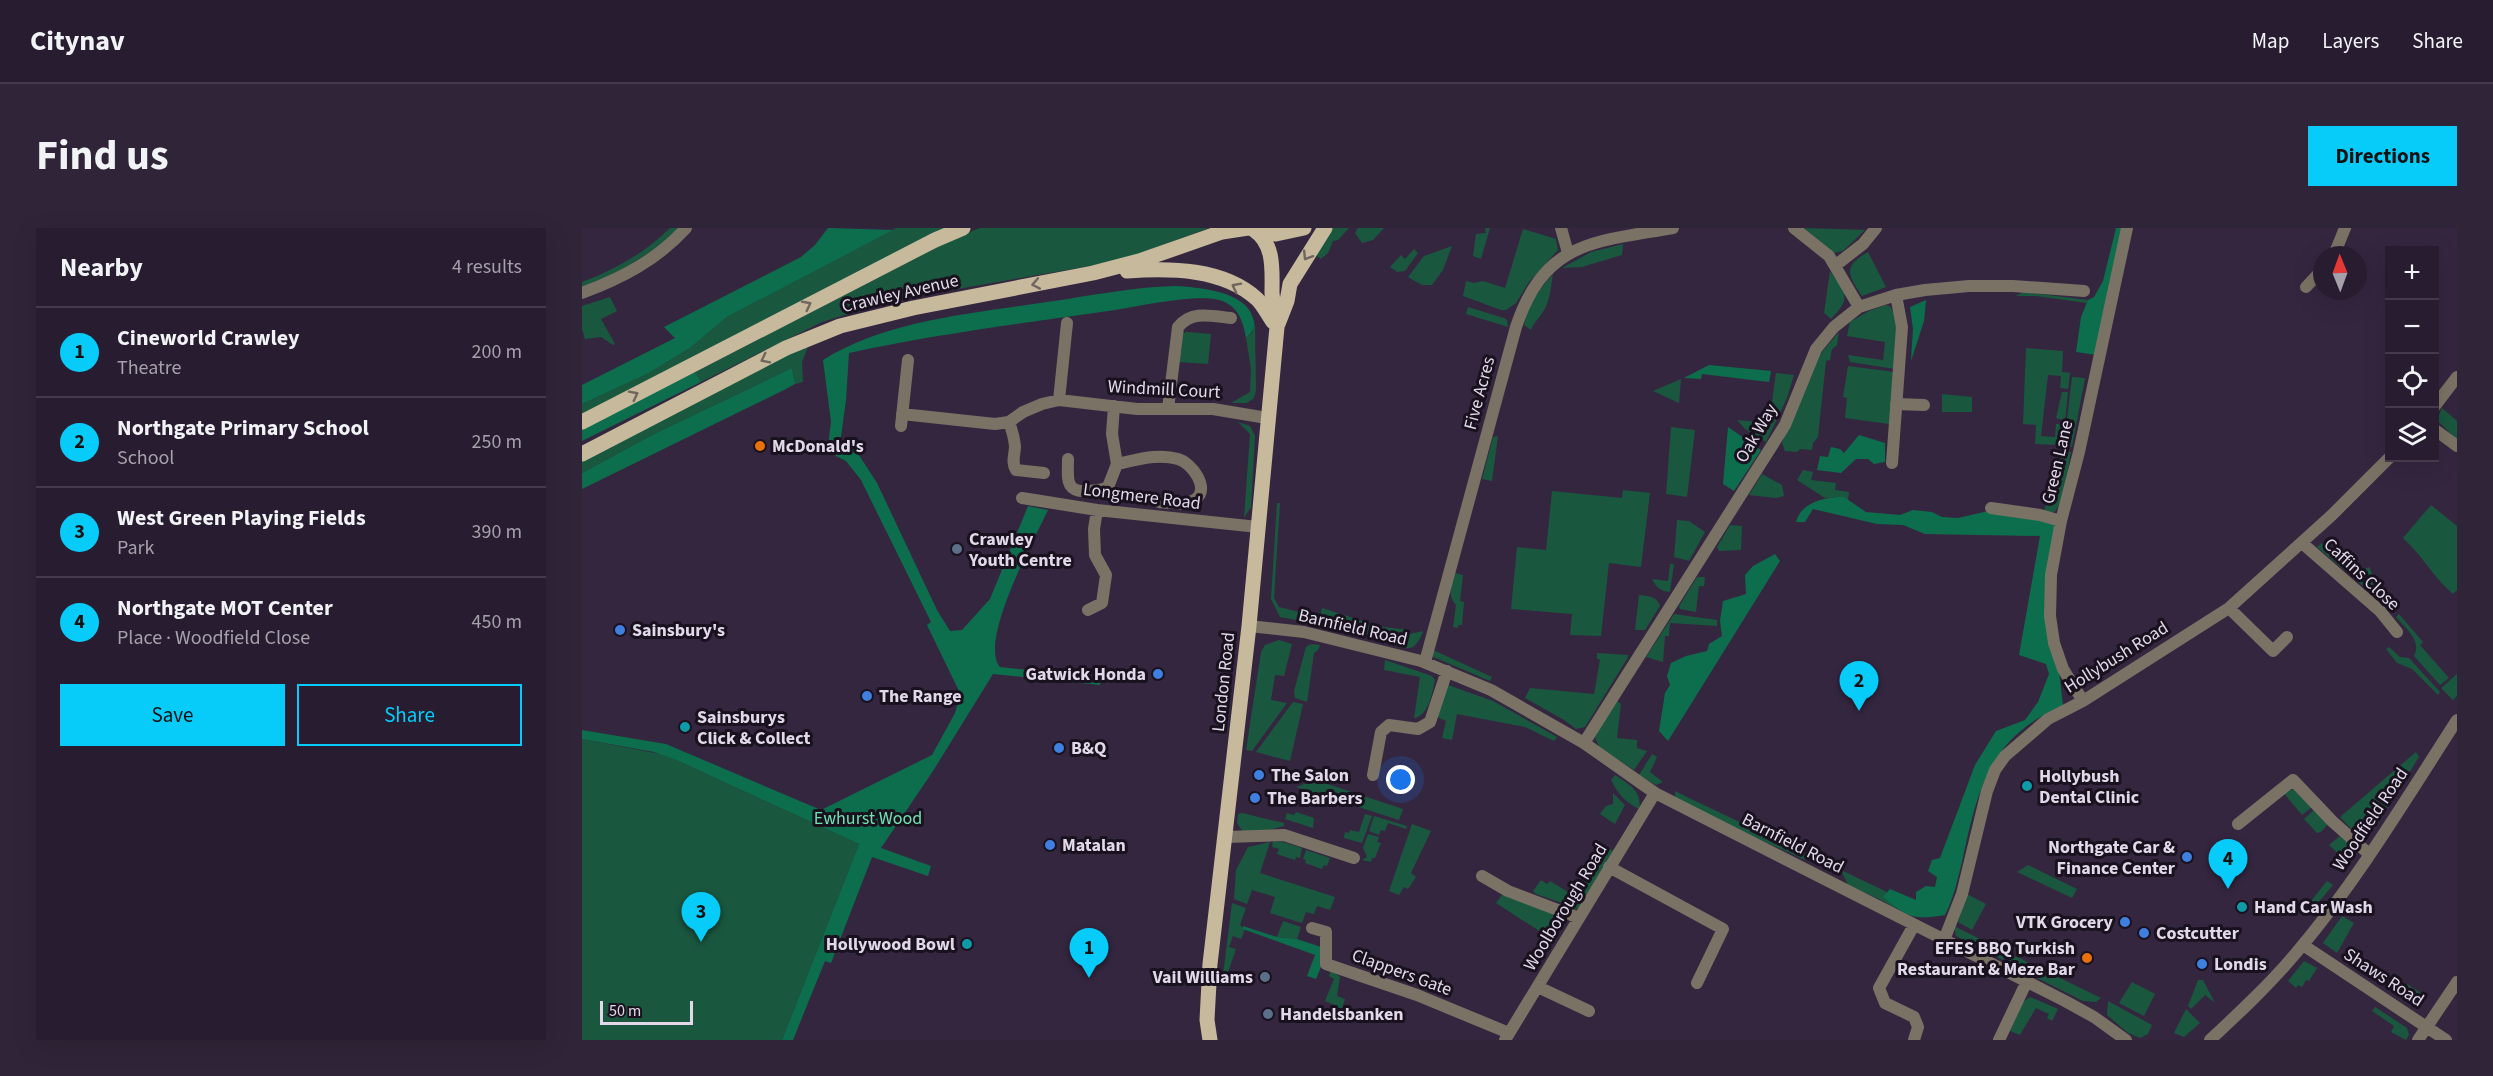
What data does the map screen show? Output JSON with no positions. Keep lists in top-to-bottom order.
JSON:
{
  "streets": {
    "main road": ["Crawley Avenue", "London Road"],
    "street": [
      "Windmill Court",
      "Five Acres",
      "Oak Way",
      "Green Lane",
      "Longmere Road",
      "Caffins Close",
      "Barnfield Road",
      "Hollybush Road",
      "Woodfield Road",
      "Woolborough Road",
      "Clappers Gate",
      "Shaws Road"
    ]
  },
  "crossings": [
    ["Crawley Avenue", "London Road"],
    ["Windmill Court", "London Road"],
    ["Five Acres", "Barnfield Road"],
    ["Oak Way", "Barnfield Road"],
    ["Green Lane", "Hollybush Road"],
    ["Longmere Road", "London Road"],
    ["Caffins Close", "Hollybush Road"],
    ["Barnfield Road", "Hollybush Road"],
    ["Barnfield Road", "London Road"],
    ["Barnfield Road", "Woolborough Road"],
    ["Woodfield Road", "Shaws Road"],
    ["Woolborough Road", "Clappers Gate"]
  ],
  "parks": ["Ewhurst Wood"],
  "places": [
    "McDonald's",
    "Crawley Youth Centre",
    "Sainsbury's",
    "Gatwick Honda",
    "The Range",
    "Sainsburys Click & Collect",
    "B&Q",
    "The Salon",
    "Hollybush Dental Clinic",
    "The Barbers",
    "Matalan",
    "Northgate Car & Finance Center",
    "Hand Car Wash",
    "VTK Grocery",
    "Costcutter",
    "Hollywood Bowl",
    "EFES BBQ Turkish Restaurant & Meze Bar",
    "Londis",
    "Vail Williams",
    "Handelsbanken"
  ],
  "scale_bar": "50 m",
  "north": "top",
  "page": {
    "header": "Citynav",
    "nav": ["Map", "Layers", "Share"],
    "title": "Find us",
    "buttons": [
      "Directions",
      ["Save", "Share"]
    ],
    "heading": ["Nearby", "4 results"],
    "map_buttons": ["+", "−"],
    "list": [
      {
        "mark": "1",
        "name": "Cineworld Crawley",
        "note": "Theatre",
        "value": "200 m"
      },
      {
        "mark": "2",
        "name": "Northgate Primary School",
        "note": "School",
        "value": "250 m"
      },
      {
        "mark": "3",
        "name": "West Green Playing Fields",
        "note": "Park",
        "value": "390 m"
      },
      {
        "mark": "4",
        "name": "Northgate MOT Center",
        "note": "Place · Woodfield Close",
        "value": "450 m"
      }
    ],
    "pins": [
      "2",
      "4",
      "3",
      "1"
    ],
    "scale": "50 m"
  }
}
